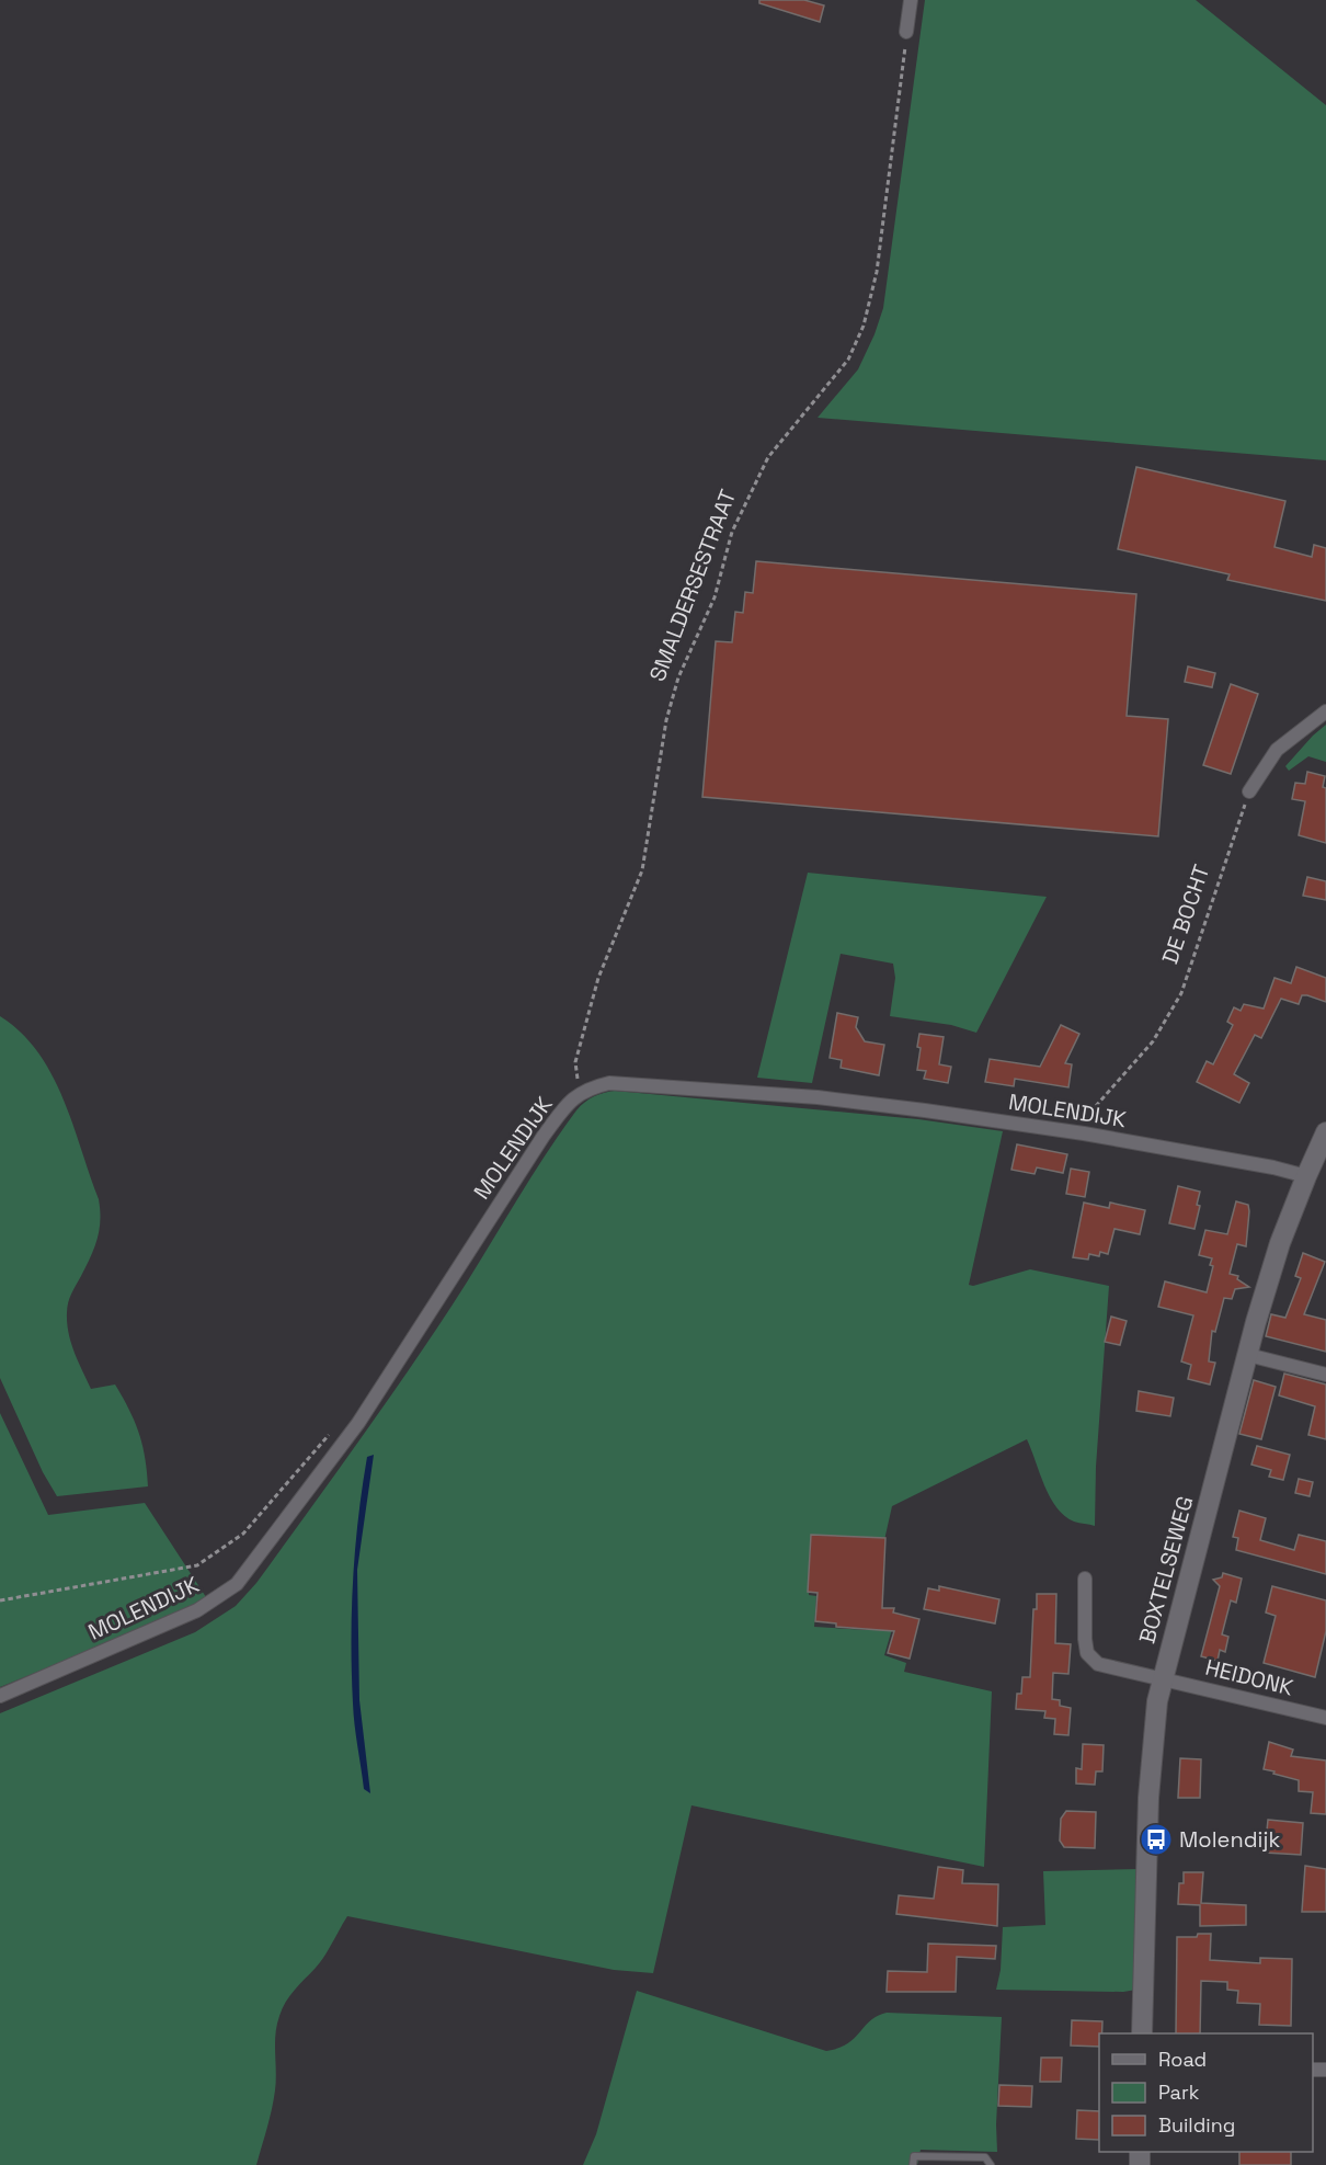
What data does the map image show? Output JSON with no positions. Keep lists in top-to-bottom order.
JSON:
{
  "streets": {
    "street": ["MOLENDIJK", "BOXTELSEWEG", "HEIDONK"],
    "path": ["SMALDERSESTRAAT", "DE BOCHT"]
  },
  "crossings": [
    ["SMALDERSESTRAAT", "MOLENDIJK"],
    ["DE BOCHT", "MOLENDIJK"],
    ["MOLENDIJK", "BOXTELSEWEG"],
    ["BOXTELSEWEG", "HEIDONK"]
  ],
  "places": {
    "bus stop": ["Molendijk"]
  },
  "legend": ["Road", "Park", "Building"]
}
